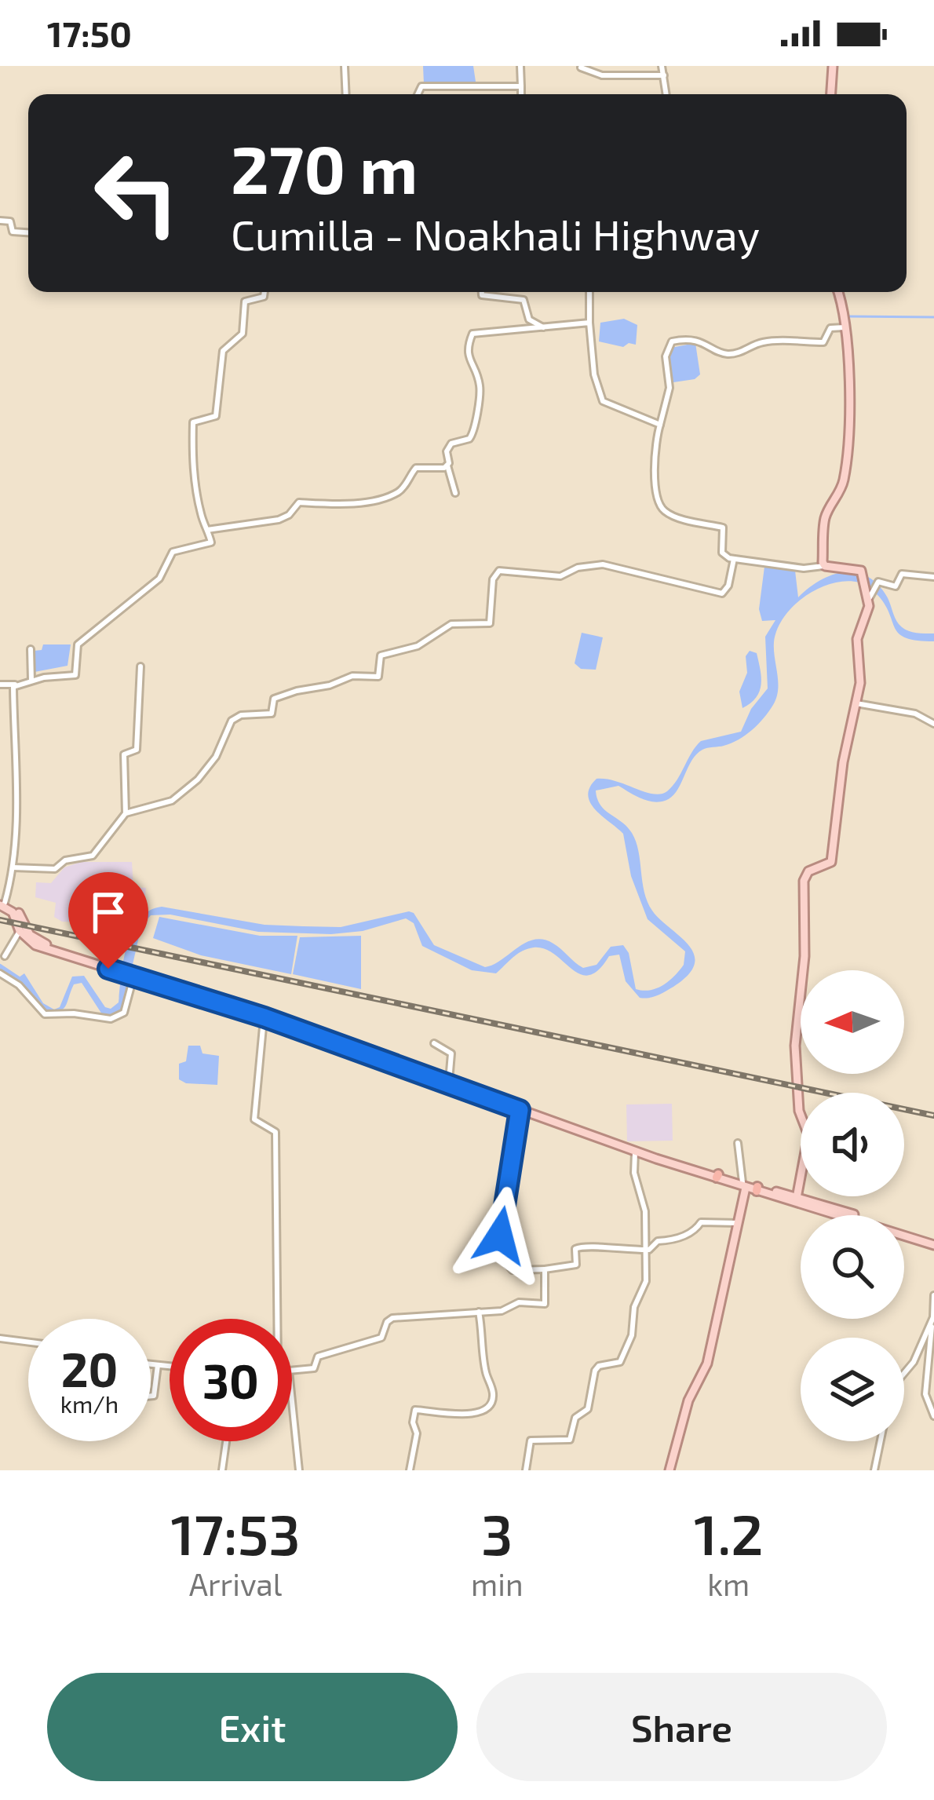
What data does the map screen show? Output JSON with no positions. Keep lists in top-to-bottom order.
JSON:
{
  "north": "left",
  "page": {
    "status": "17:50",
    "turn": ["270 m", "Cumilla - Noakhali Highway"],
    "speed": "20 km/h",
    "limit": "30",
    "eta": [
      "17:53",
      "Arrival",
      "3",
      "min",
      "1.2",
      "km"
    ],
    "buttons": ["Exit", "Share"]
  }
}
